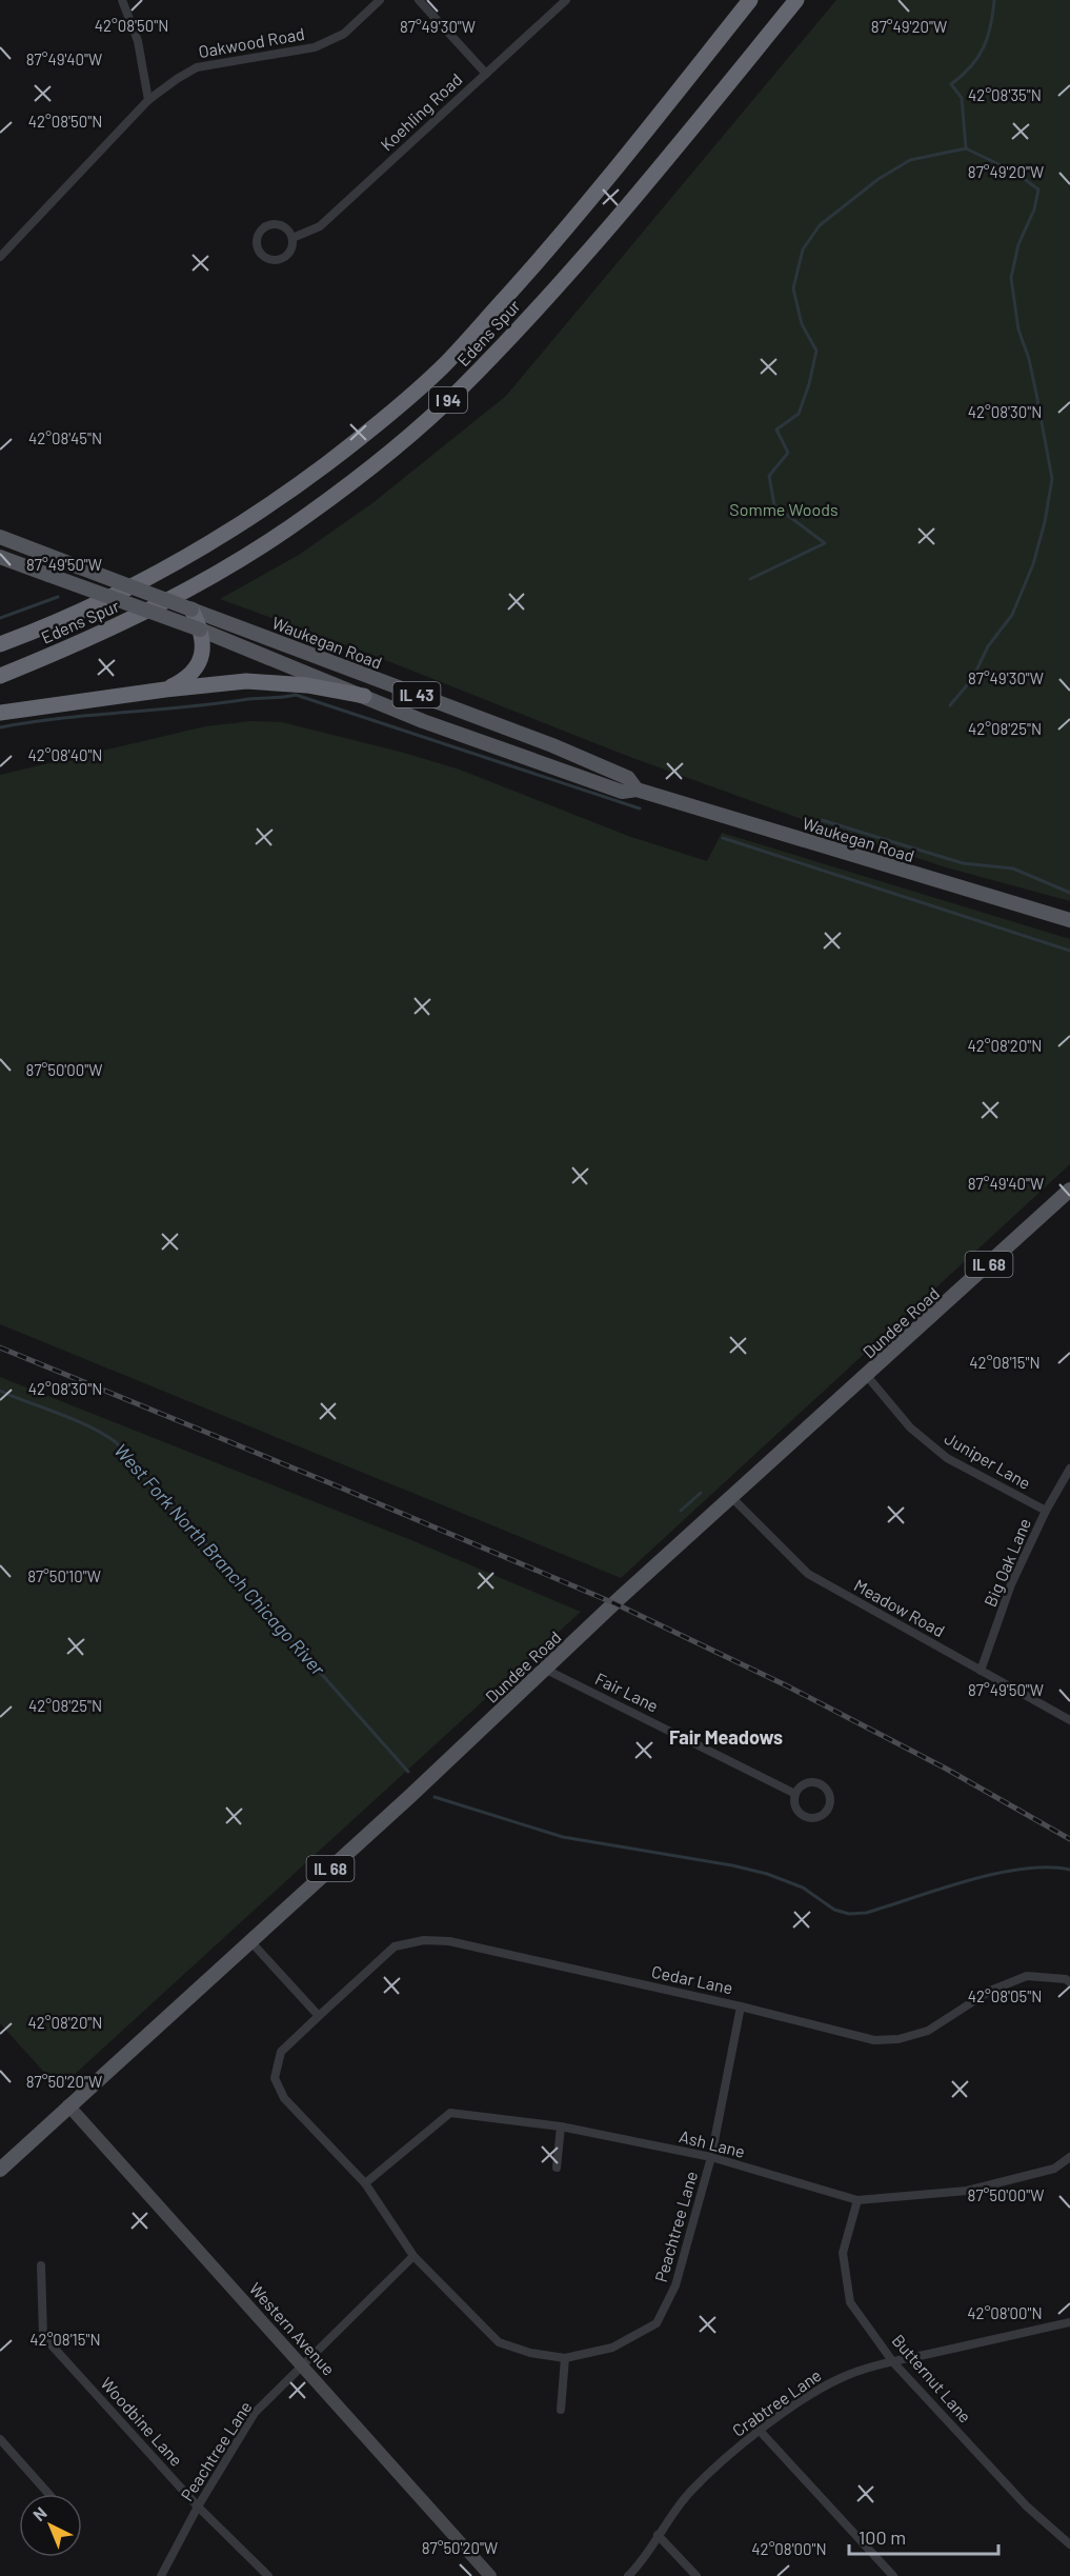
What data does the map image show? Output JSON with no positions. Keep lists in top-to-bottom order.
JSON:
{
  "streets": {
    "highway": ["Edens Spur", "I 94"],
    "main road": [
      "Waukegan Road",
      "IL 43",
      "IL 68",
      "Dundee Road"
    ],
    "street": [
      "Oakwood Road",
      "Koehling Road",
      "Juniper Lane",
      "Big Oak Lane",
      "Meadow Road",
      "Fair Lane",
      "Cedar Lane",
      "Ash Lane",
      "Peachtree Lane",
      "Western Avenue",
      "Butternut Lane",
      "Crabtree Lane",
      "Woodbine Lane"
    ]
  },
  "crossings": [
    ["Dundee Road", "Juniper Lane"],
    ["Dundee Road", "Meadow Road"],
    ["Dundee Road", "Fair Lane"],
    ["Dundee Road", "Western Avenue"],
    ["Juniper Lane", "Big Oak Lane"],
    ["Big Oak Lane", "Meadow Road"],
    ["Cedar Lane", "Peachtree Lane"],
    ["Ash Lane", "Peachtree Lane"],
    ["Ash Lane", "Butternut Lane"],
    ["Peachtree Lane", "Western Avenue"],
    ["Peachtree Lane", "Woodbine Lane"],
    ["Butternut Lane", "Crabtree Lane"]
  ],
  "districts": ["Fair Meadows"],
  "water": ["West Fork North Branch Chicago River"],
  "parks": ["Somme Woods"],
  "scale_bar": "100 m",
  "north": "top left",
  "coordinates": [
    "42°08'50\"N",
    "87°49'20\"W",
    "87°49'30\"W",
    "87°49'40\"W",
    "42°08'35\"N",
    "42°08'30\"N",
    "42°08'45\"N",
    "87°49'50\"W",
    "42°08'25\"N",
    "42°08'40\"N",
    "42°08'20\"N",
    "87°50'00\"W",
    "42°08'15\"N",
    "87°50'10\"W",
    "42°08'05\"N",
    "87°50'20\"W",
    "42°08'00\"N"
  ]
}
